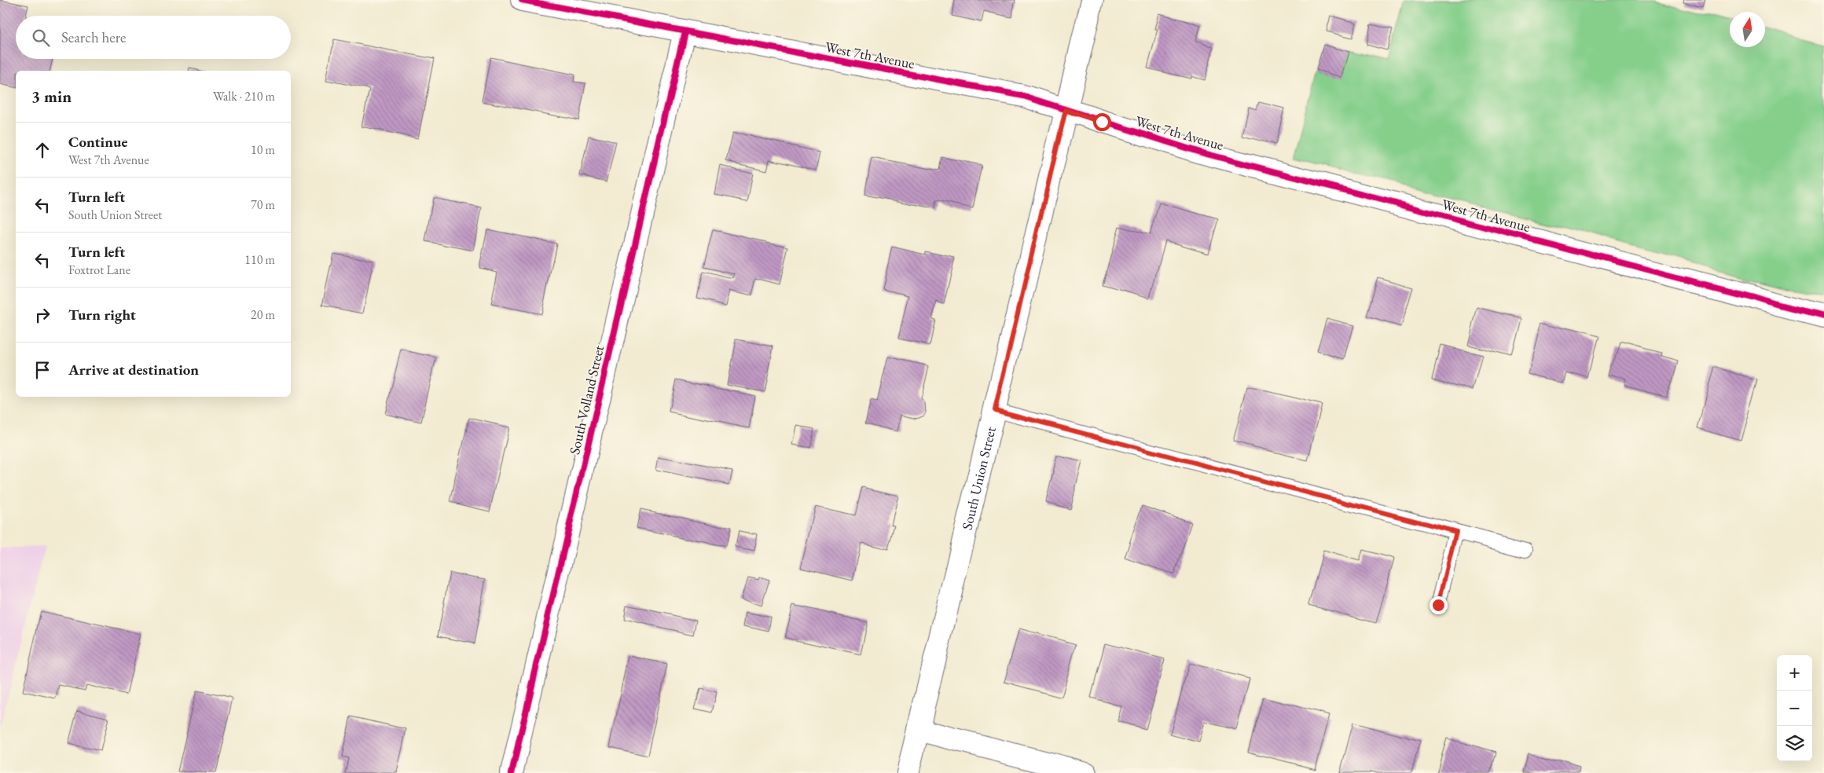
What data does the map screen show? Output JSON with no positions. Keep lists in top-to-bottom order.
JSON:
{
  "streets": {
    "street": ["West 7th Avenue", "South Volland Street", "South Union Street"]
  },
  "crossings": [
    ["West 7th Avenue", "South Volland Street"],
    ["West 7th Avenue", "South Union Street"]
  ],
  "north": "top",
  "page": {
    "search": "Search here",
    "heading": ["3 min", "Walk · 210 m"],
    "list": [
      ["Continue", "West 7th Avenue", "10 m"],
      ["Turn left", "South Union Street", "70 m"],
      ["Turn left", "Foxtrot Lane", "110 m"],
      ["Turn right", "20 m"],
      "Arrive at destination"
    ],
    "map_buttons": ["+", "−"]
  }
}
